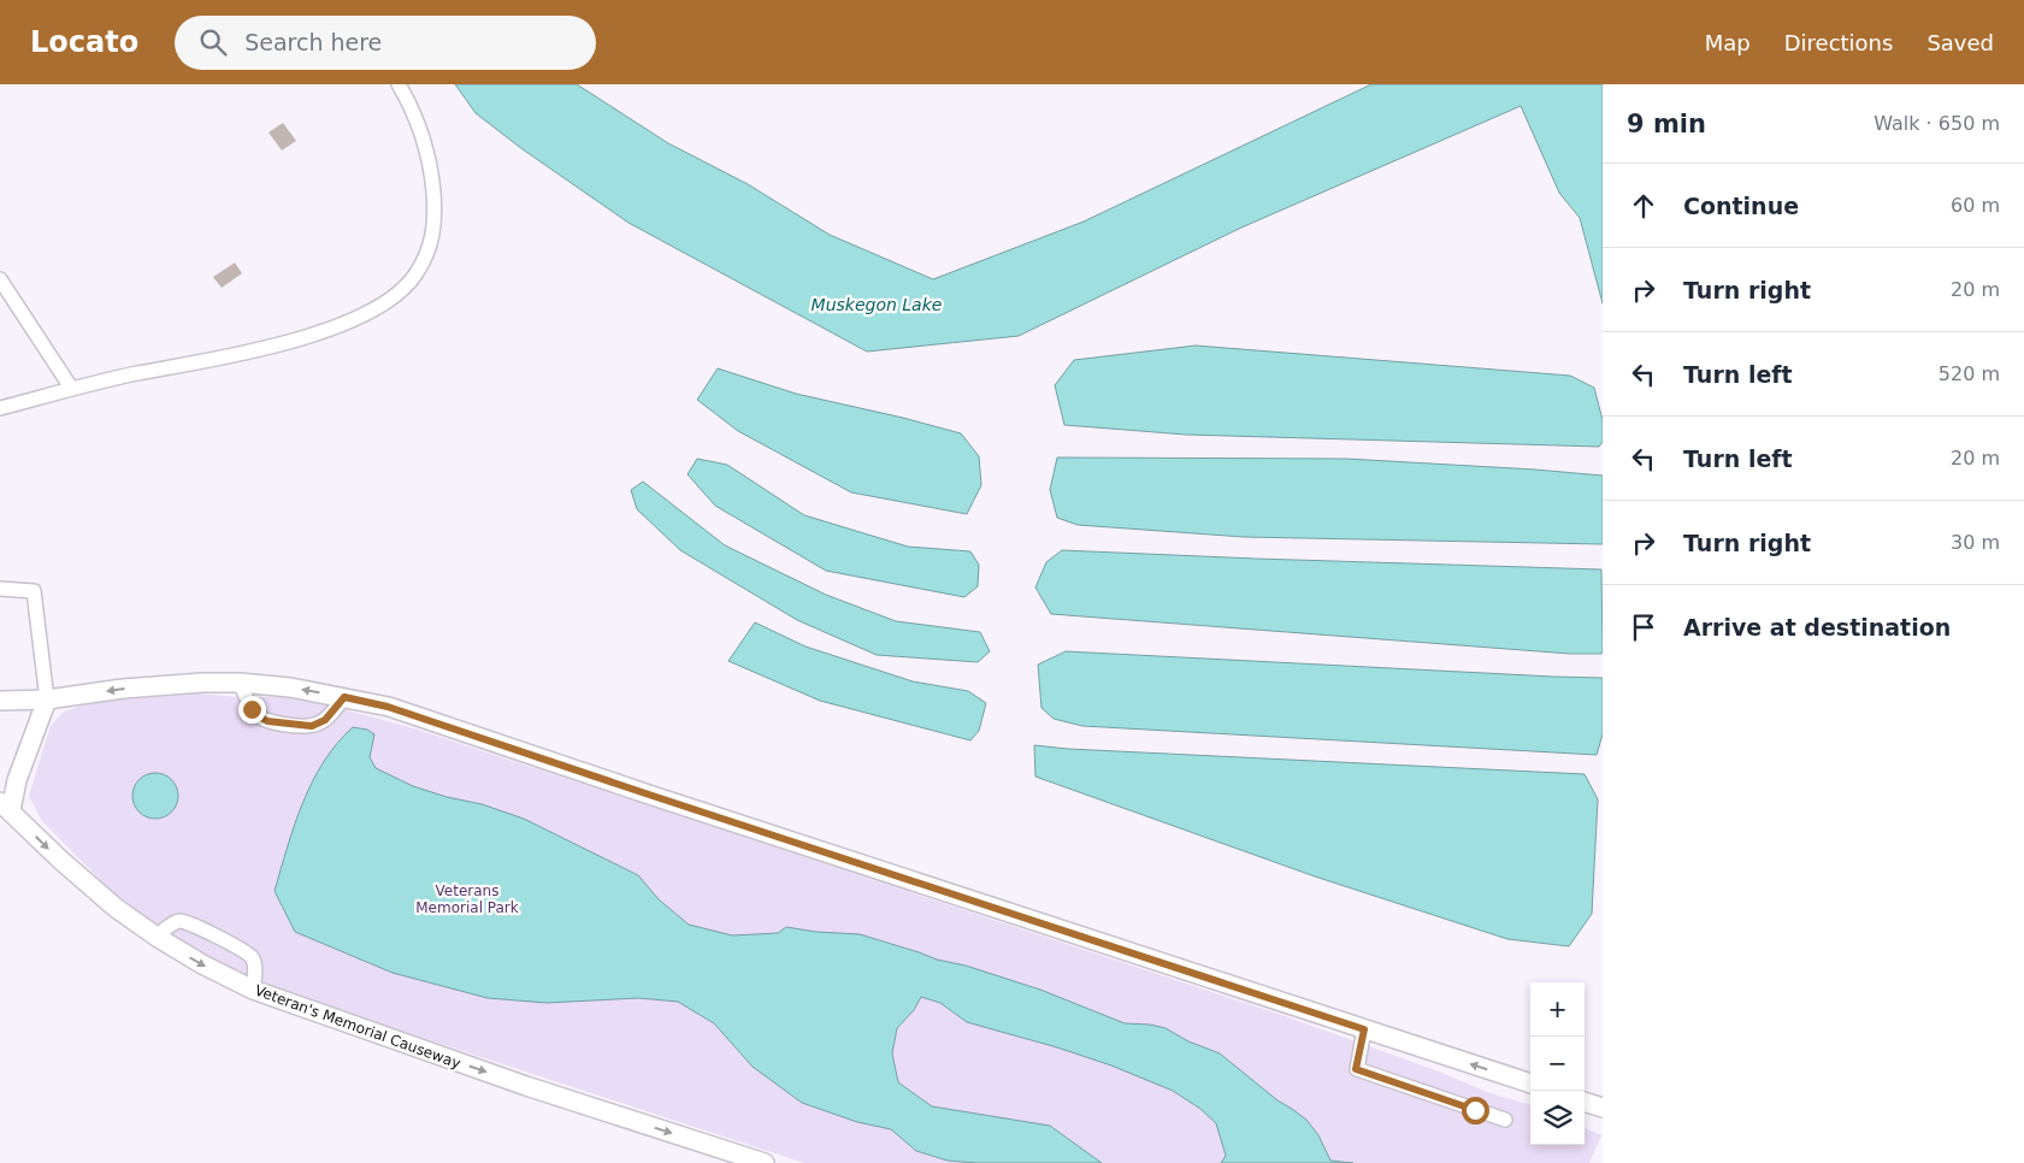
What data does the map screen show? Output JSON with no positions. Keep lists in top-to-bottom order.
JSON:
{
  "streets": {
    "main road": ["Veteran's Memorial Causeway"]
  },
  "one_way": ["Veteran's Memorial Causeway"],
  "water": ["Muskegon Lake"],
  "parks": ["Veterans Memorial Park"],
  "page": {
    "header": "Locato",
    "search": "Search here",
    "nav": ["Map", "Directions", "Saved"],
    "heading": ["9 min", "Walk · 650 m"],
    "list": [
      ["Continue", "60 m"],
      ["Turn right", "20 m"],
      ["Turn left", "520 m"],
      ["Turn left", "20 m"],
      ["Turn right", "30 m"],
      "Arrive at destination"
    ],
    "map_buttons": ["+", "−"]
  }
}
